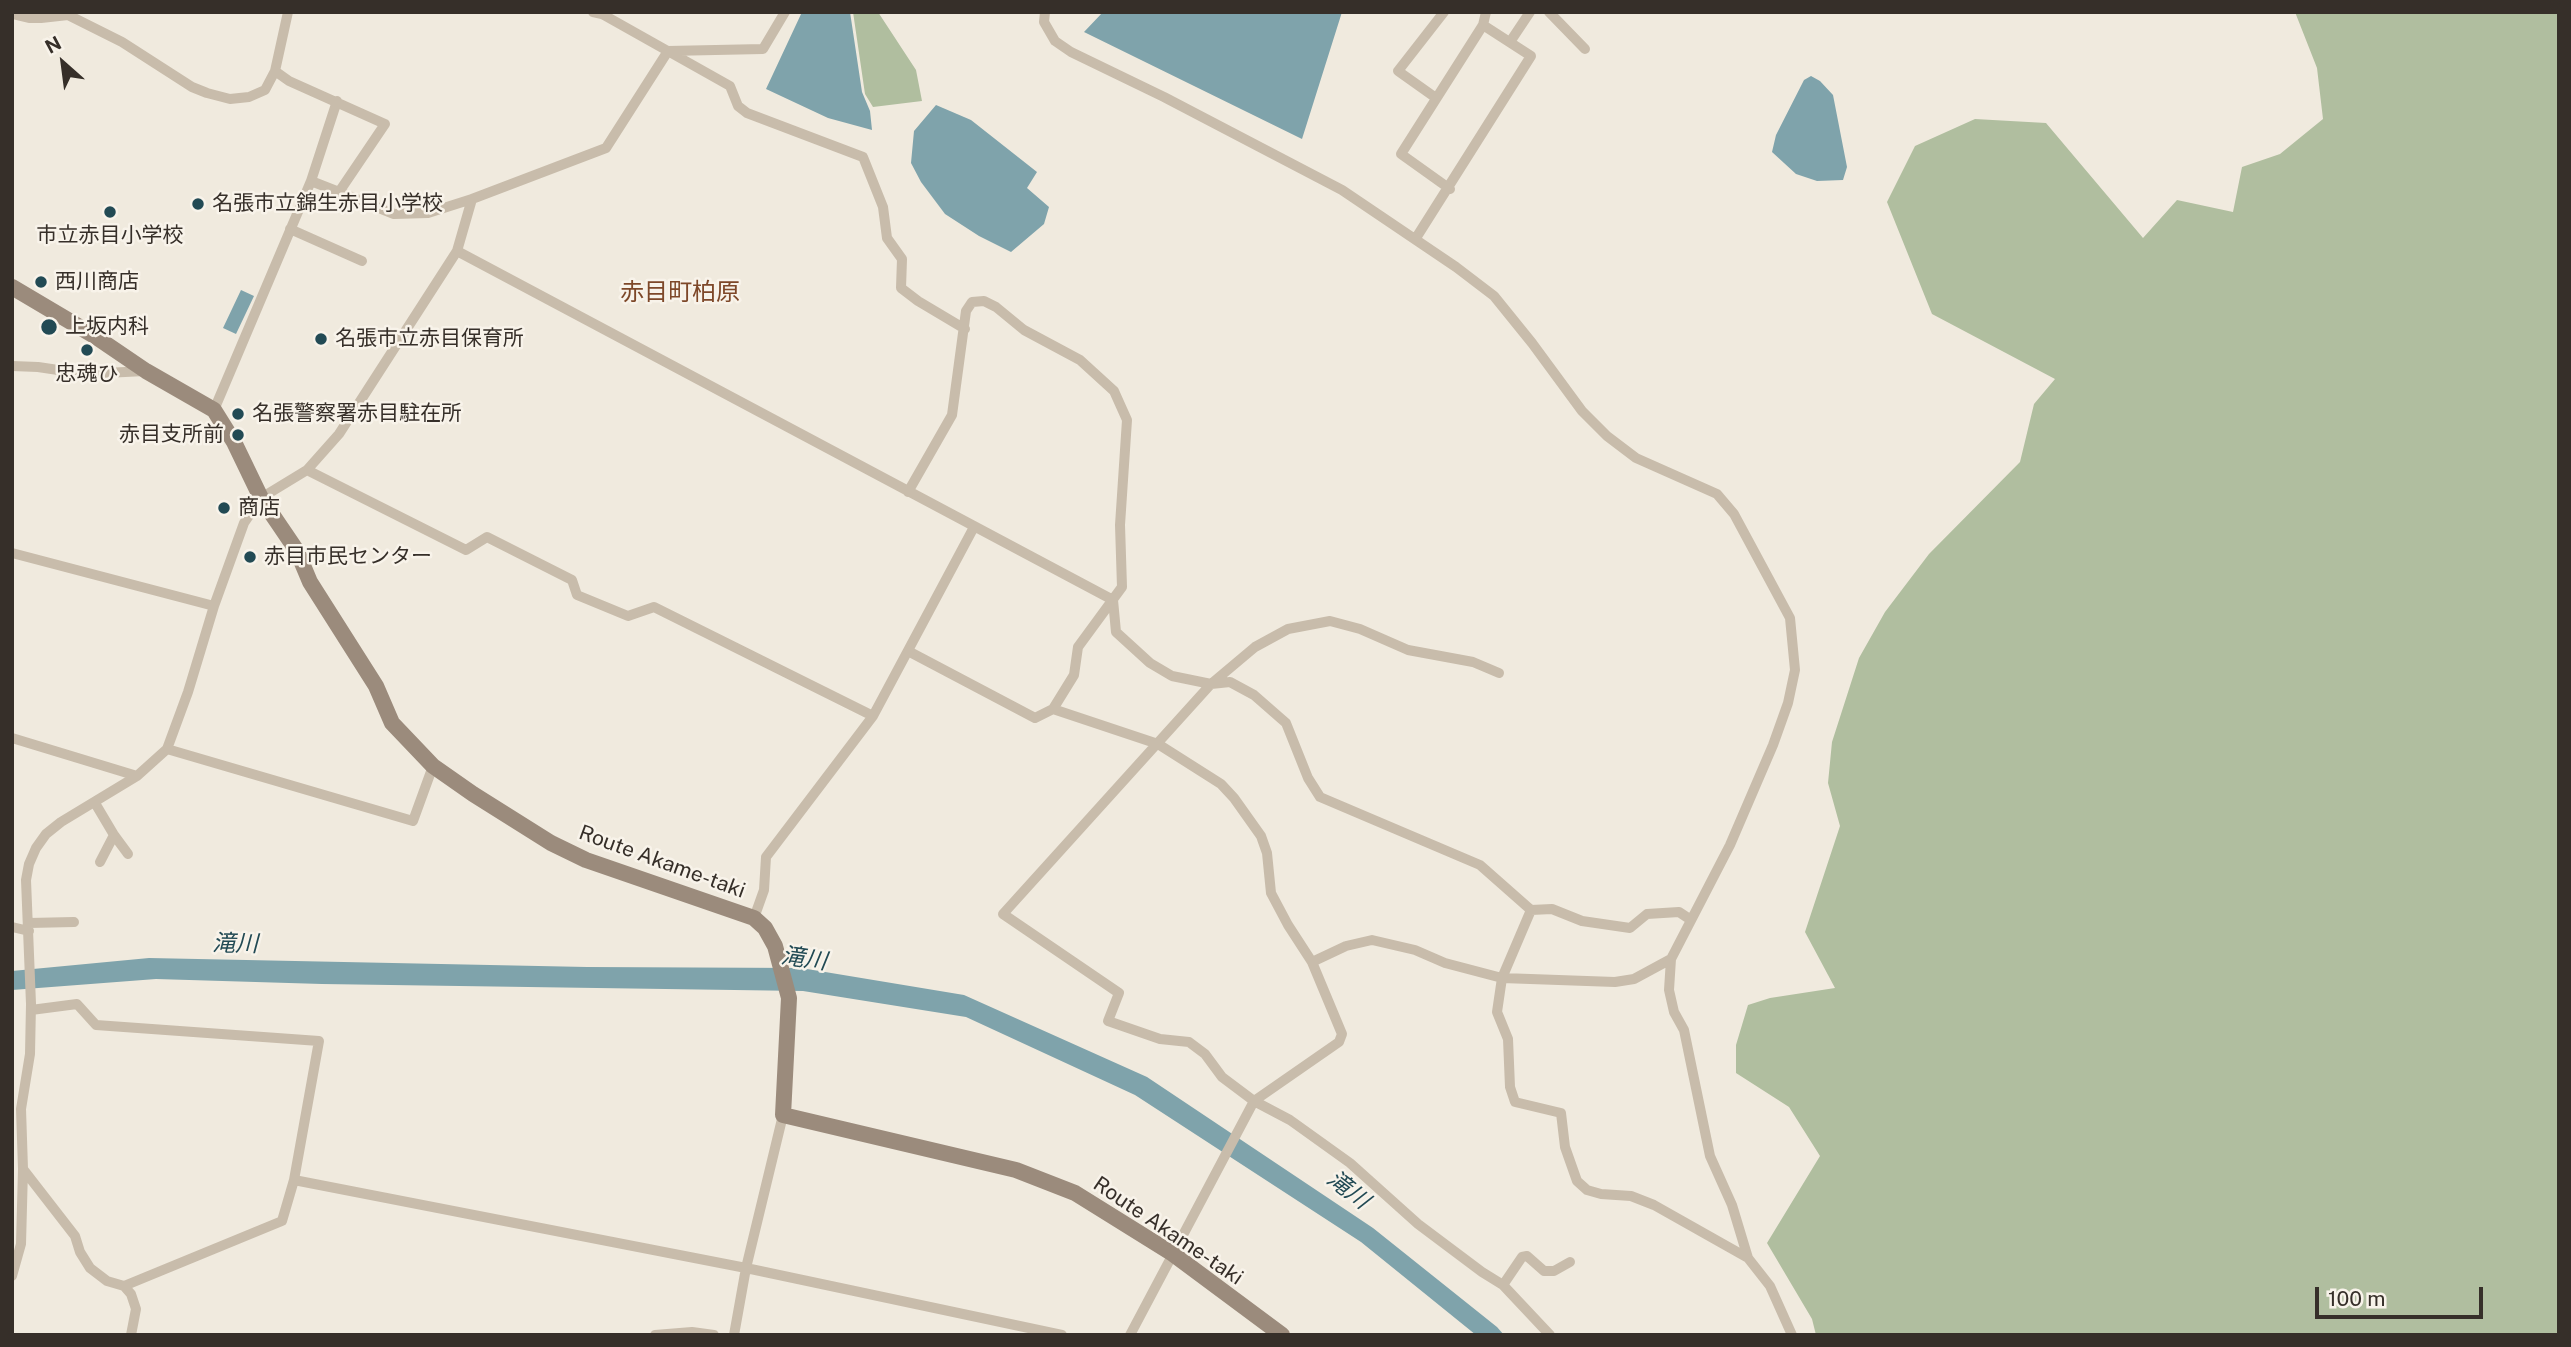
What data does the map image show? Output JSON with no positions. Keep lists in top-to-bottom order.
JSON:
{
  "streets": {
    "main road": ["Route Akame-taki"]
  },
  "districts": ["赤目町柏原"],
  "water": ["滝川"],
  "places": [
    "名張市立錦生赤目小学校",
    "市立赤目小学校",
    "西川商店",
    "上坂内科",
    "名張市立赤目保育所",
    "忠魂ひ",
    "名張警察署赤目駐在所",
    "赤目支所前",
    "商店",
    "赤目市民センター"
  ],
  "scale_bar": "100 m",
  "north": "top left"
}
